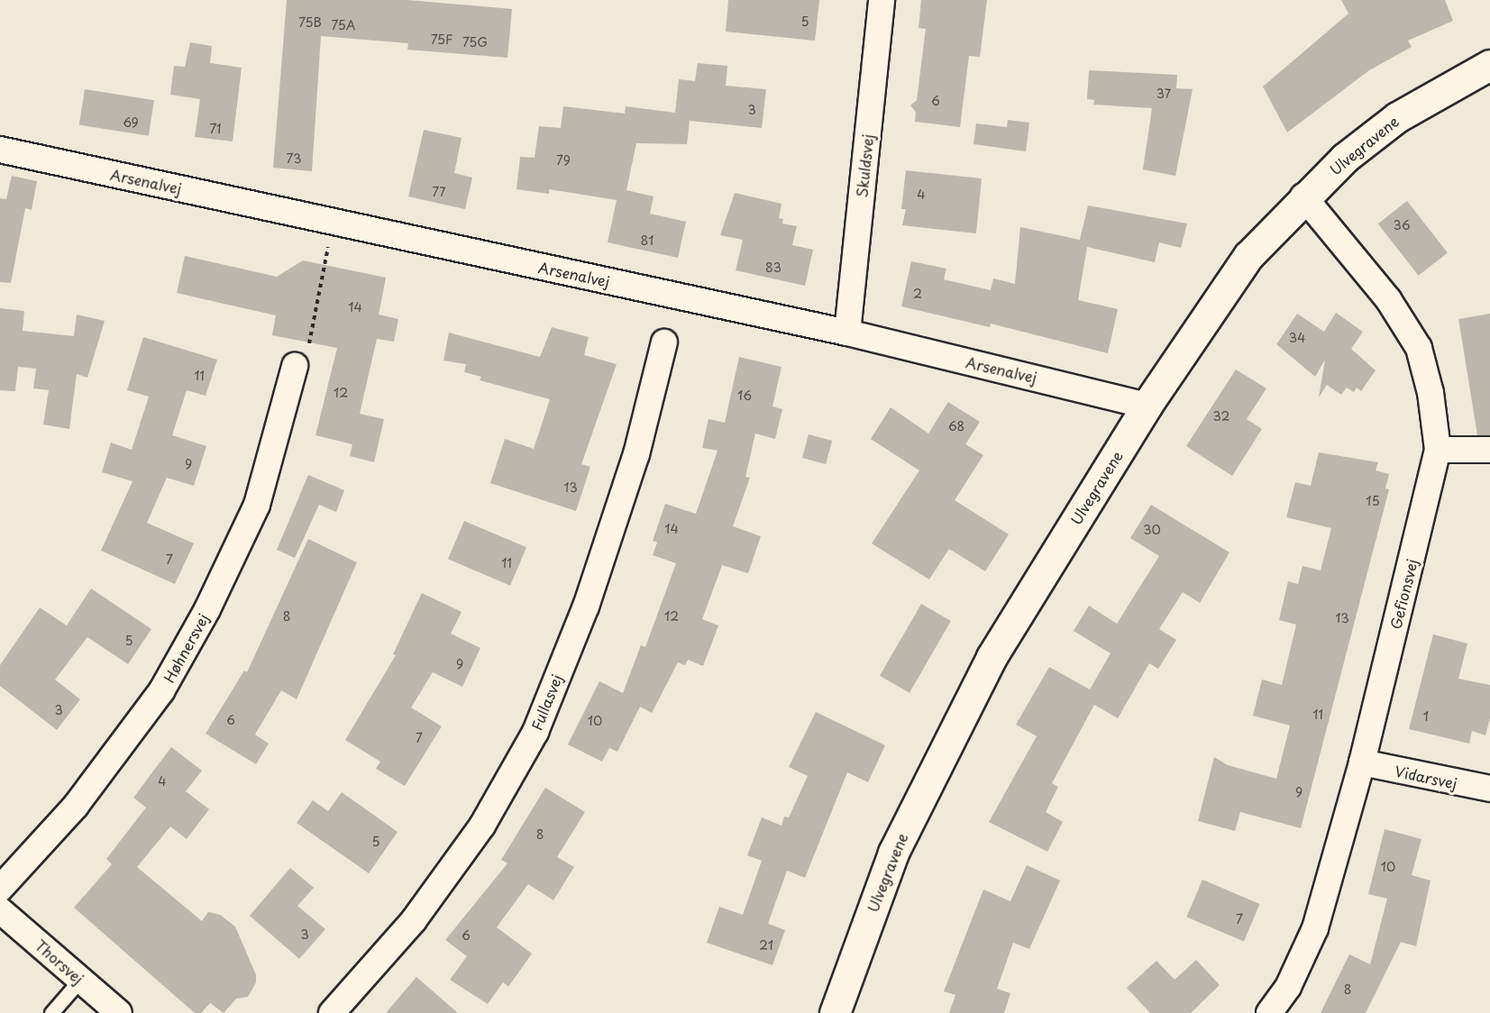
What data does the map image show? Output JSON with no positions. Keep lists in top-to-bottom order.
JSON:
{
  "streets": {
    "street": [
      "Ulvegravene",
      "Skuldsvej",
      "Arsenalvej",
      "Gefionsvej",
      "Høhnersvej",
      "Fullasvej",
      "Vidarsvej",
      "Thorsvej"
    ]
  },
  "crossings": [
    ["Ulvegravene", "Arsenalvej"],
    ["Ulvegravene", "Gefionsvej"],
    ["Skuldsvej", "Arsenalvej"],
    ["Gefionsvej", "Vidarsvej"]
  ],
  "house_numbers": [
    "5",
    "75B",
    "75A",
    "75F",
    "75G",
    "37",
    "6",
    "3",
    "69",
    "71",
    "73",
    "79",
    "77",
    "4",
    "36",
    "81",
    "83",
    "2",
    "14",
    "34",
    "11",
    "12",
    "16",
    "32",
    "68",
    "9",
    "13",
    "15",
    "14",
    "30",
    "7",
    "11",
    "8",
    "12",
    "13",
    "5",
    "9",
    "3",
    "11",
    "1",
    "6",
    "10",
    "7",
    "4",
    "9",
    "8",
    "5",
    "10",
    "7",
    "3",
    "6",
    "21",
    "8"
  ]
}
